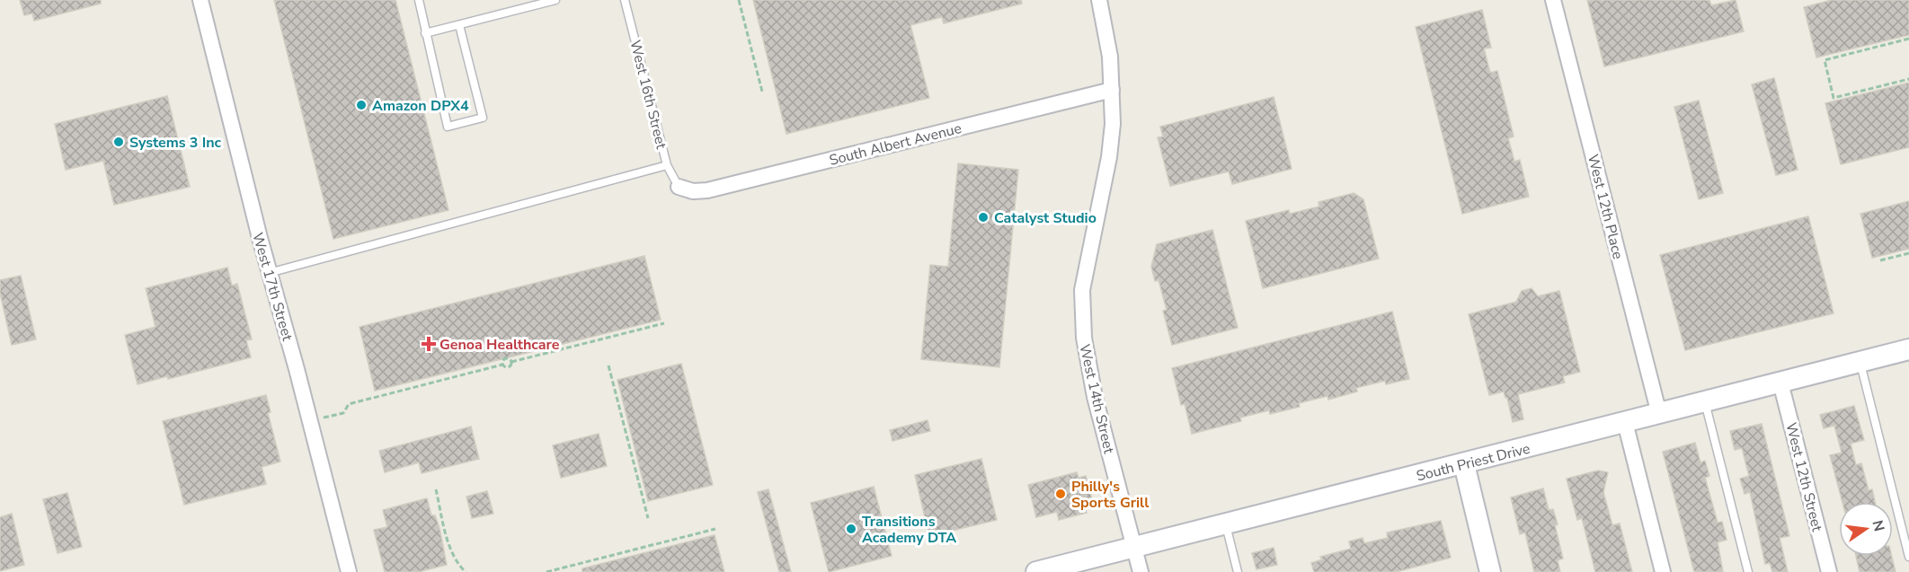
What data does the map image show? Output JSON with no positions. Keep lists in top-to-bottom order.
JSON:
{
  "streets": {
    "main road": ["South Priest Drive"],
    "street": [
      "South Albert Avenue",
      "West 12th Place",
      "West 17th Street",
      "West 14th Street",
      "West 12th Street"
    ],
    "lane": ["West 16th Street"]
  },
  "crossings": [
    ["West 16th Street", "South Albert Avenue"],
    ["South Albert Avenue", "West 14th Street"],
    ["West 12th Place", "South Priest Drive"],
    ["West 14th Street", "South Priest Drive"],
    ["South Priest Drive", "West 12th Street"]
  ],
  "places": {
    "other": [
      "Amazon DPX4",
      "Systems 3 Inc",
      "Catalyst Studio",
      "Philly's Sports Grill",
      "Transitions Academy DTA"
    ],
    "health": ["Genoa Healthcare"]
  },
  "north": "right"
}
